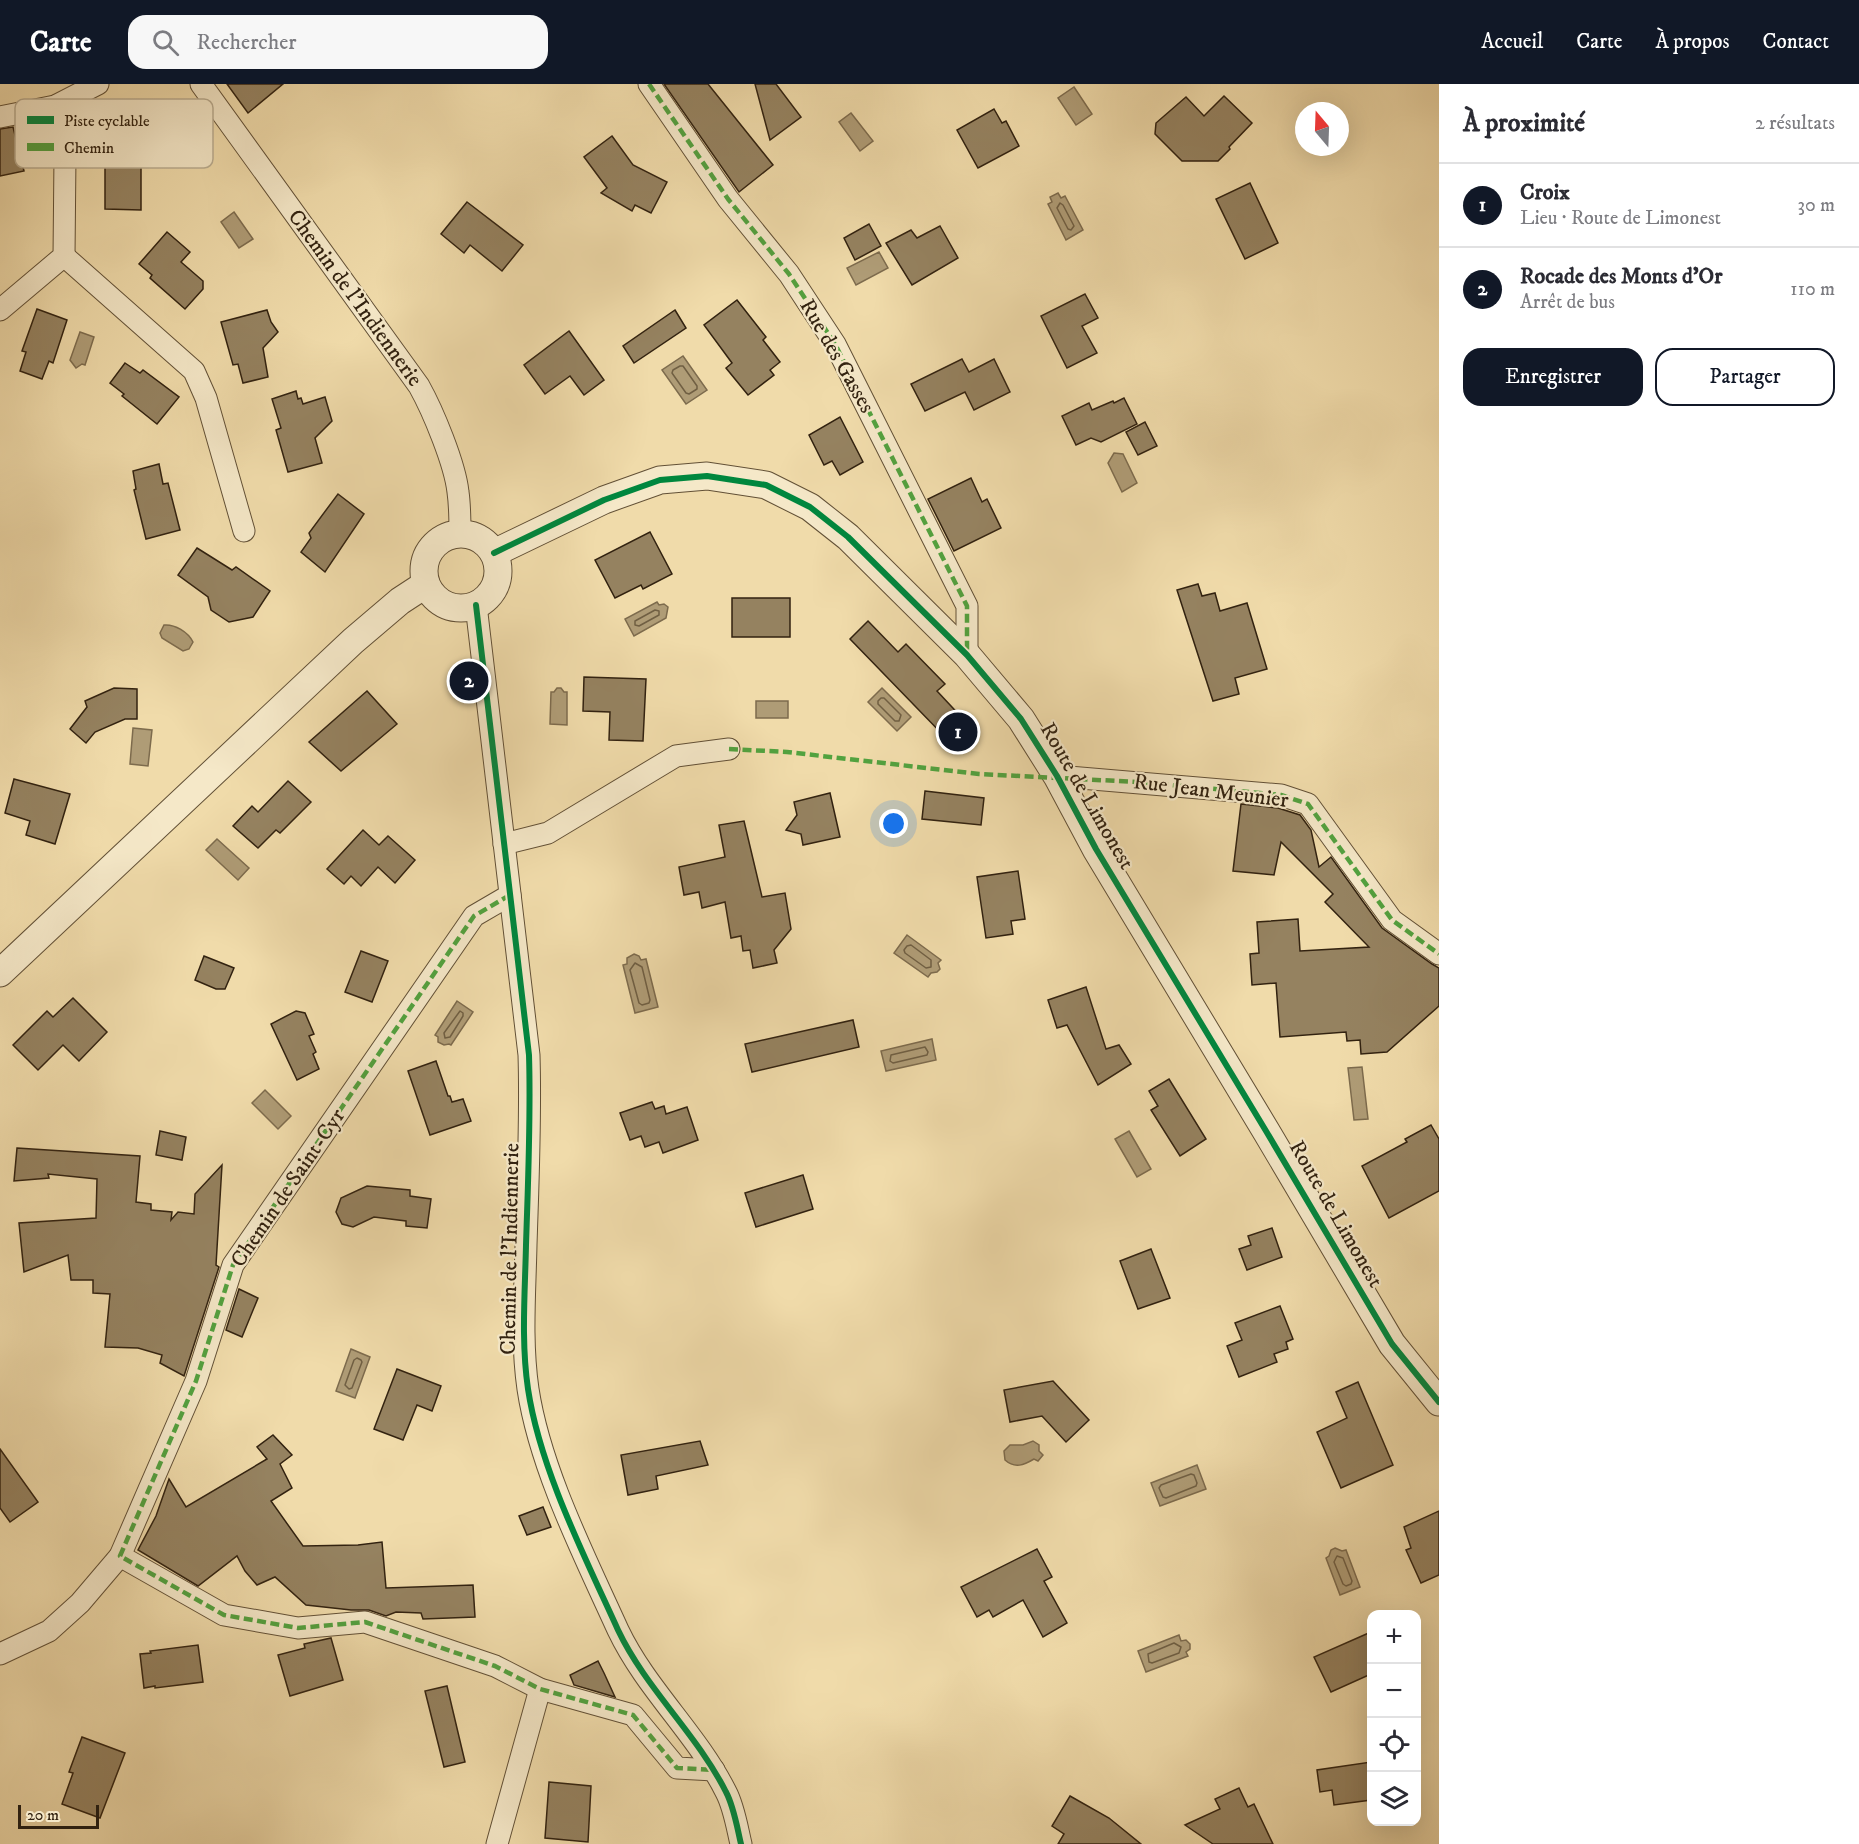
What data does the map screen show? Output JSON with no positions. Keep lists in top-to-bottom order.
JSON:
{
  "streets": {
    "street": [
      "Chemin de l'Indiennerie",
      "Rue des Gasses",
      "Rue Jean Meunier",
      "Route de Limonest",
      "Chemin de Saint-Cyr"
    ]
  },
  "crossings": [
    ["Chemin de l'Indiennerie", "Route de Limonest"],
    ["Chemin de l'Indiennerie", "Chemin de Saint-Cyr"],
    ["Rue des Gasses", "Route de Limonest"],
    ["Rue Jean Meunier", "Route de Limonest"]
  ],
  "legend": ["Piste cyclable", "Chemin"],
  "scale_bar": "20 m",
  "north": "top",
  "page": {
    "header": "Carte",
    "search": "Rechercher",
    "nav": [
      "Accueil",
      "Carte",
      "À propos",
      "Contact"
    ],
    "heading": ["À proximité", "2 résultats"],
    "list": [
      {
        "mark": "1",
        "name": "Croix",
        "note": "Lieu · Route de Limonest",
        "value": "30 m"
      },
      {
        "mark": "2",
        "name": "Rocade des Monts d'Or",
        "note": "Arrêt de bus",
        "value": "110 m"
      }
    ],
    "buttons": ["Enregistrer", "Partager"],
    "pins": ["2", "1"],
    "map_buttons": ["+", "−"],
    "scale": "20 m"
  }
}
